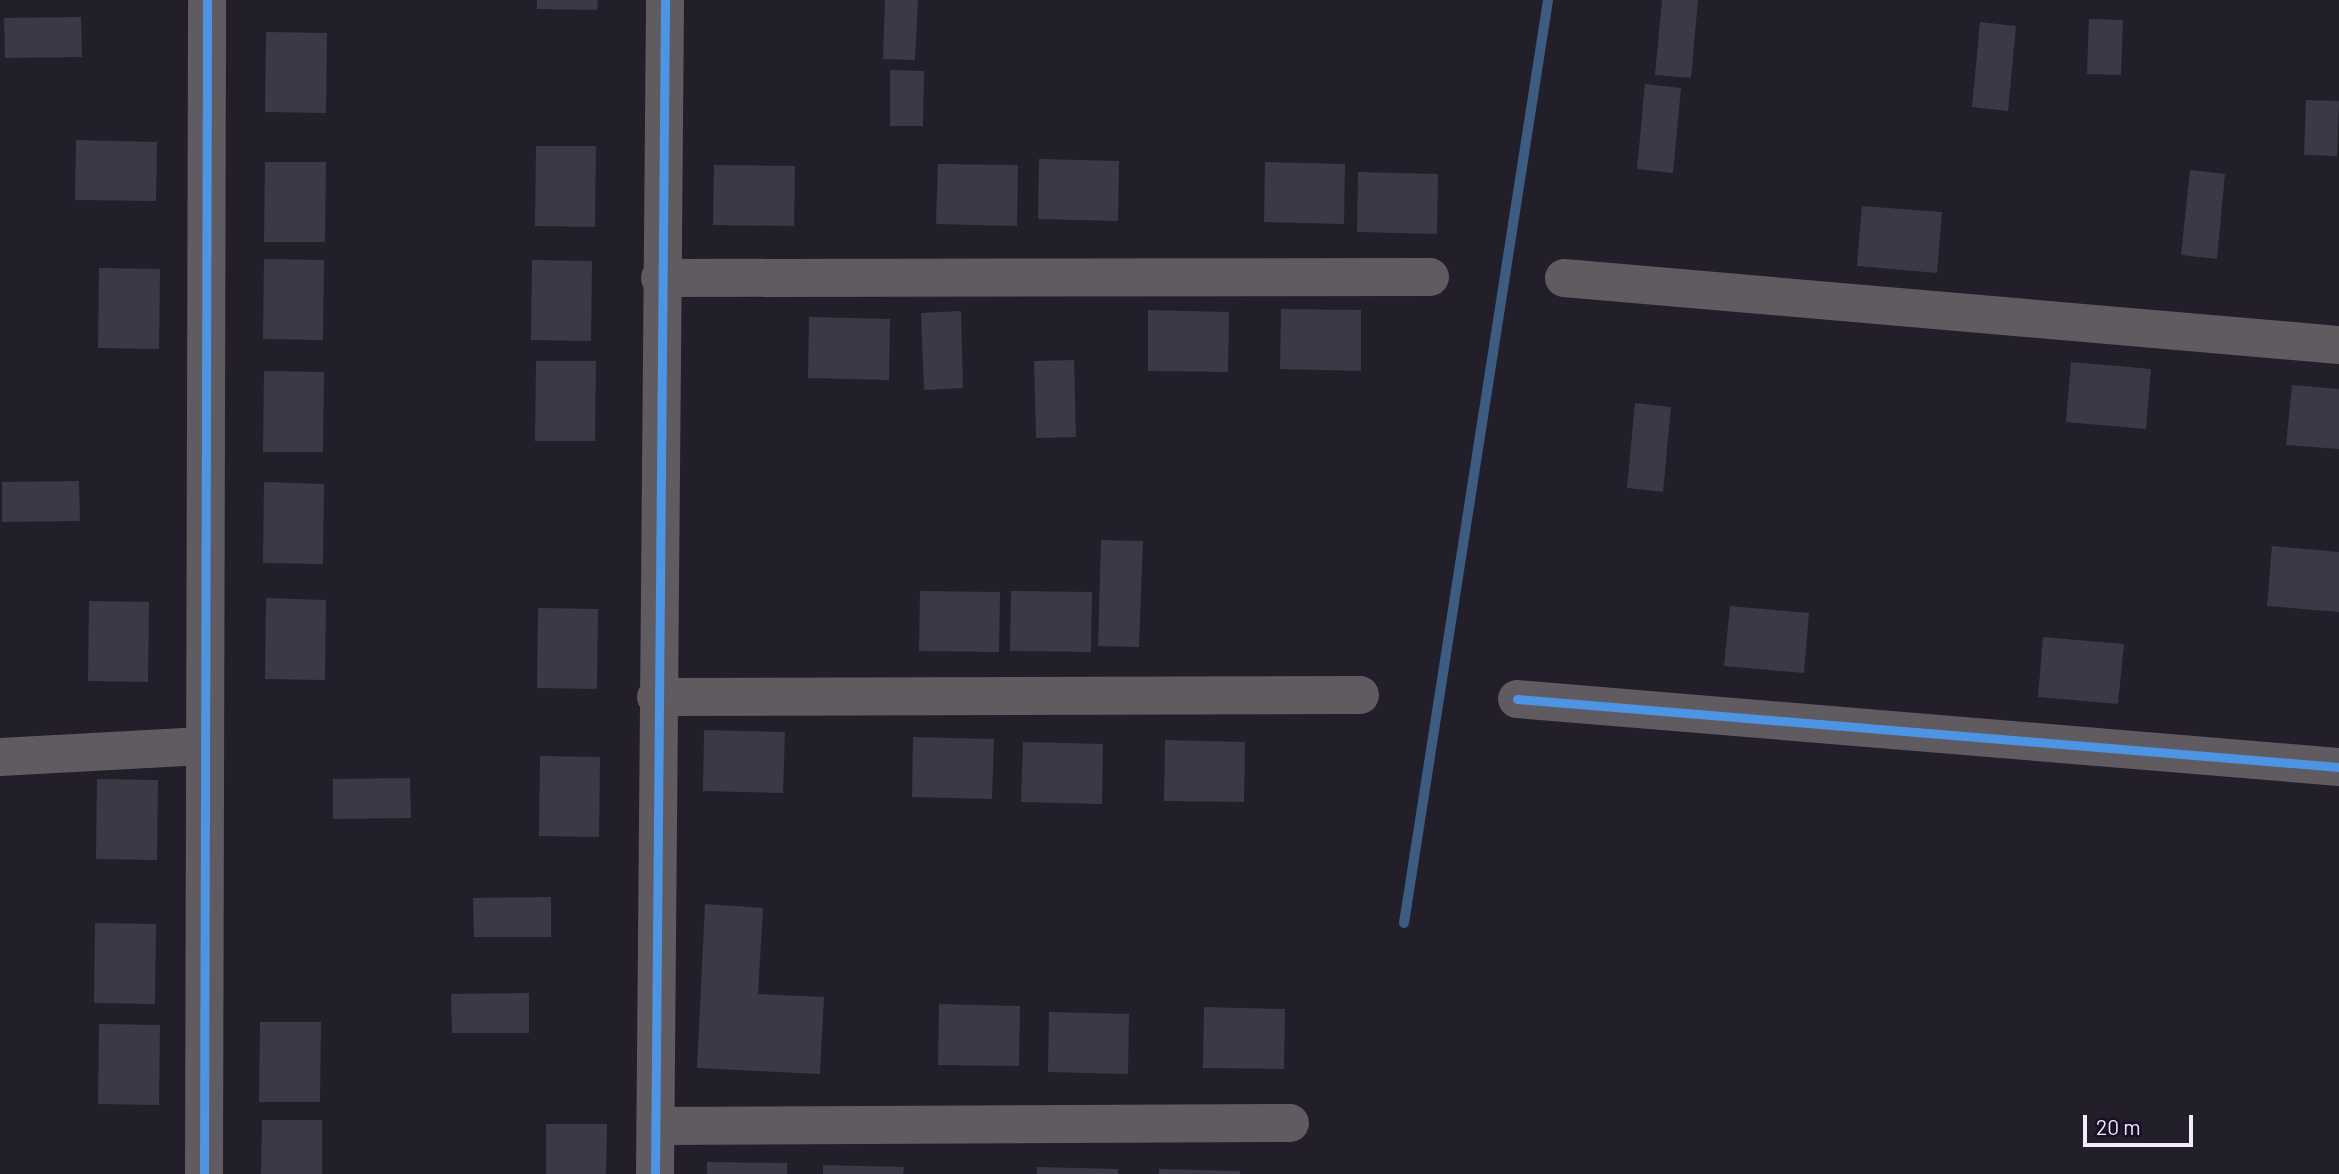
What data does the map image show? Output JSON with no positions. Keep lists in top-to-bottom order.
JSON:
{
  "scale_bar": "20 m"
}
